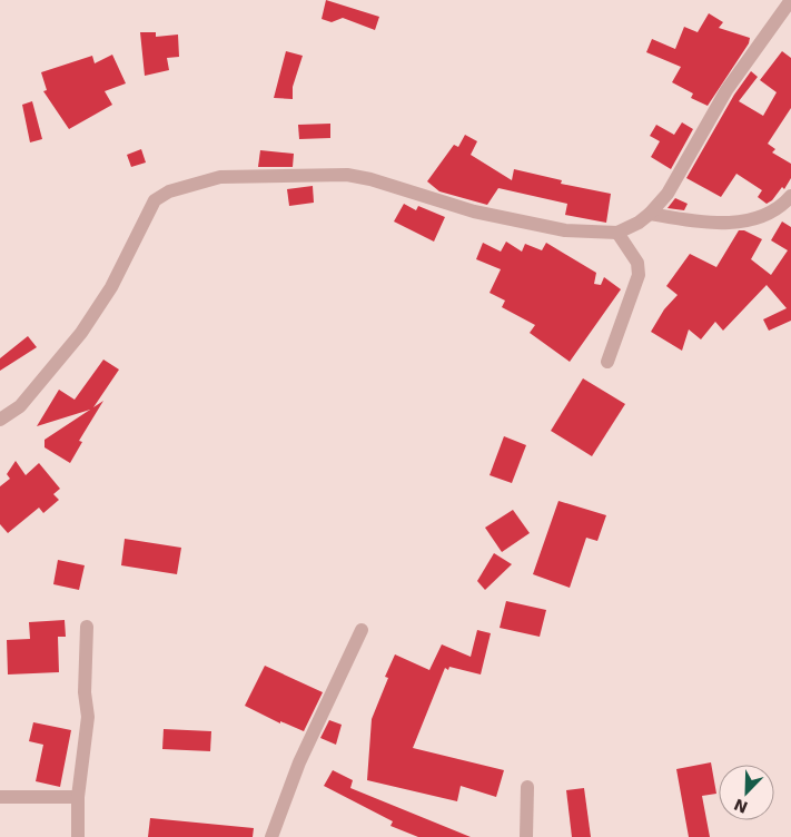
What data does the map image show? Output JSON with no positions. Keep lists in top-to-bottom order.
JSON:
{
  "north": "bottom left"
}
